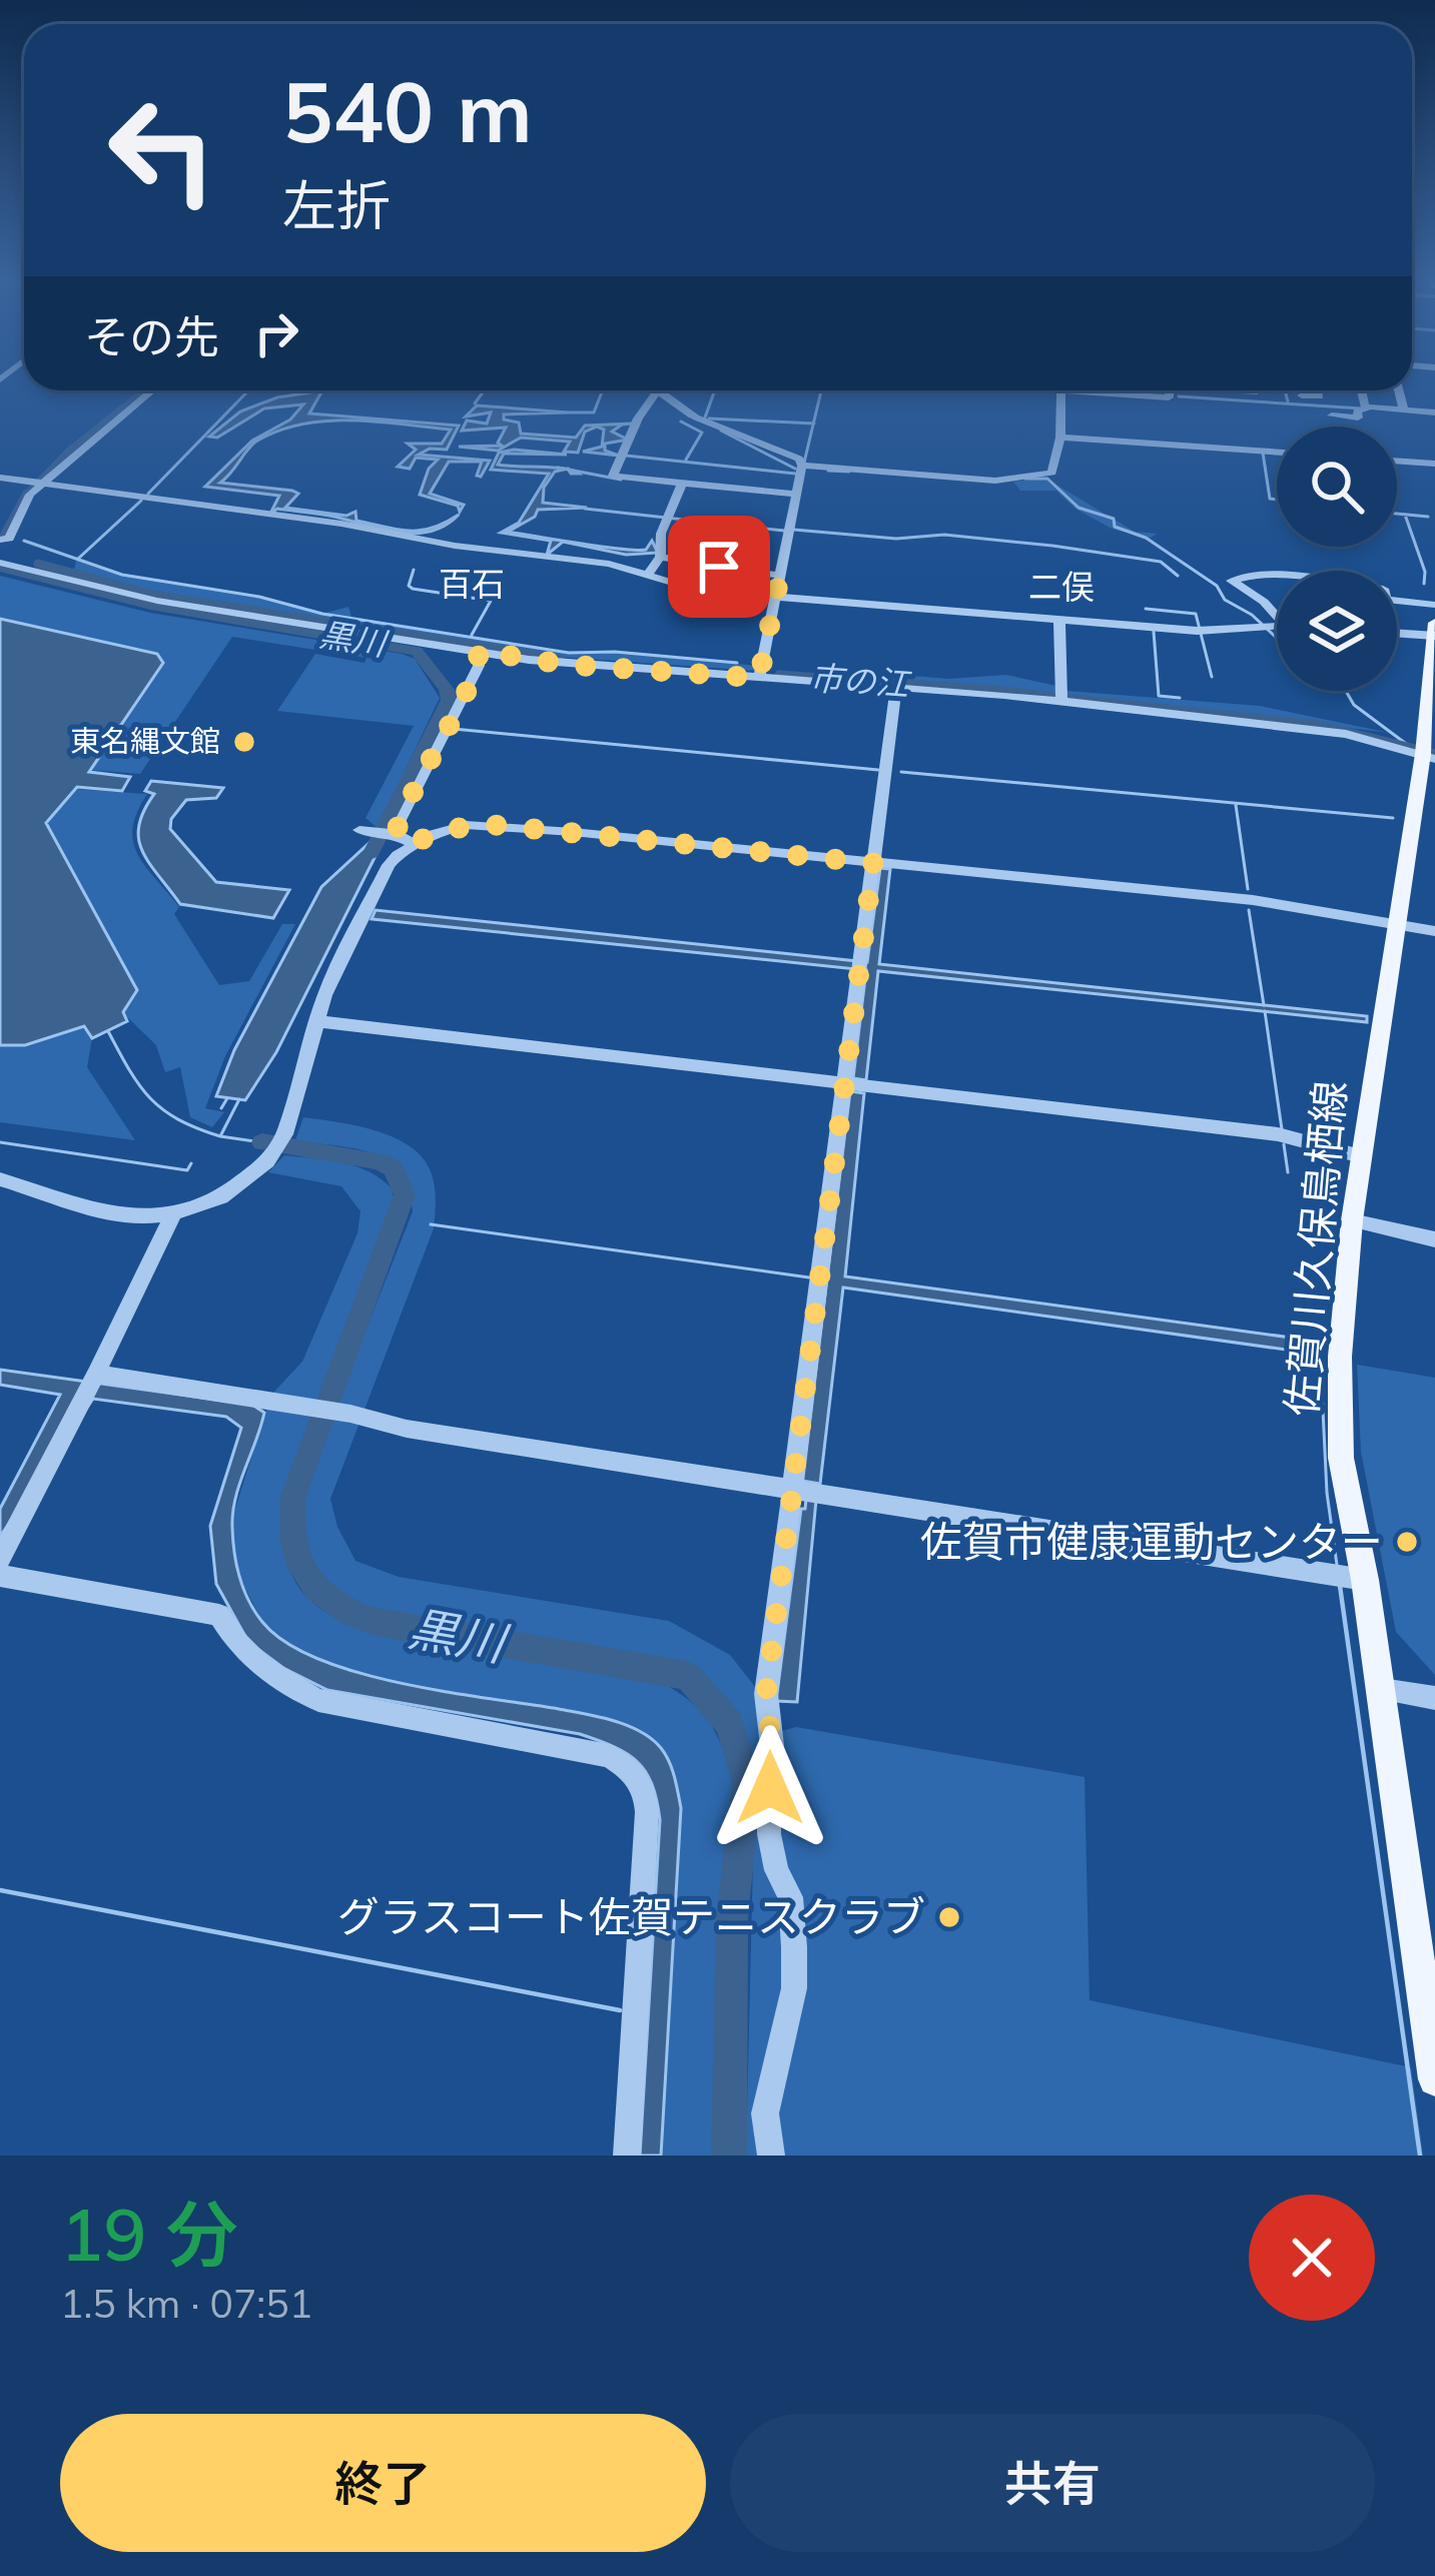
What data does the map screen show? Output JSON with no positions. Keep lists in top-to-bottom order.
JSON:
{
  "streets": {
    "main road": ["佐賀川久保鳥栖線"]
  },
  "districts": ["百石", "二俣"],
  "water": ["黒川", "市の江"],
  "places": ["東名縄文館", "佐賀市健康運動センター", "グラスコート佐賀テニスクラブ"],
  "page": {
    "turn": ["540 m", "左折"],
    "then": "その先",
    "heading": ["19 分", "1.5 km · 07:51"],
    "buttons": ["終了", "共有"]
  }
}
